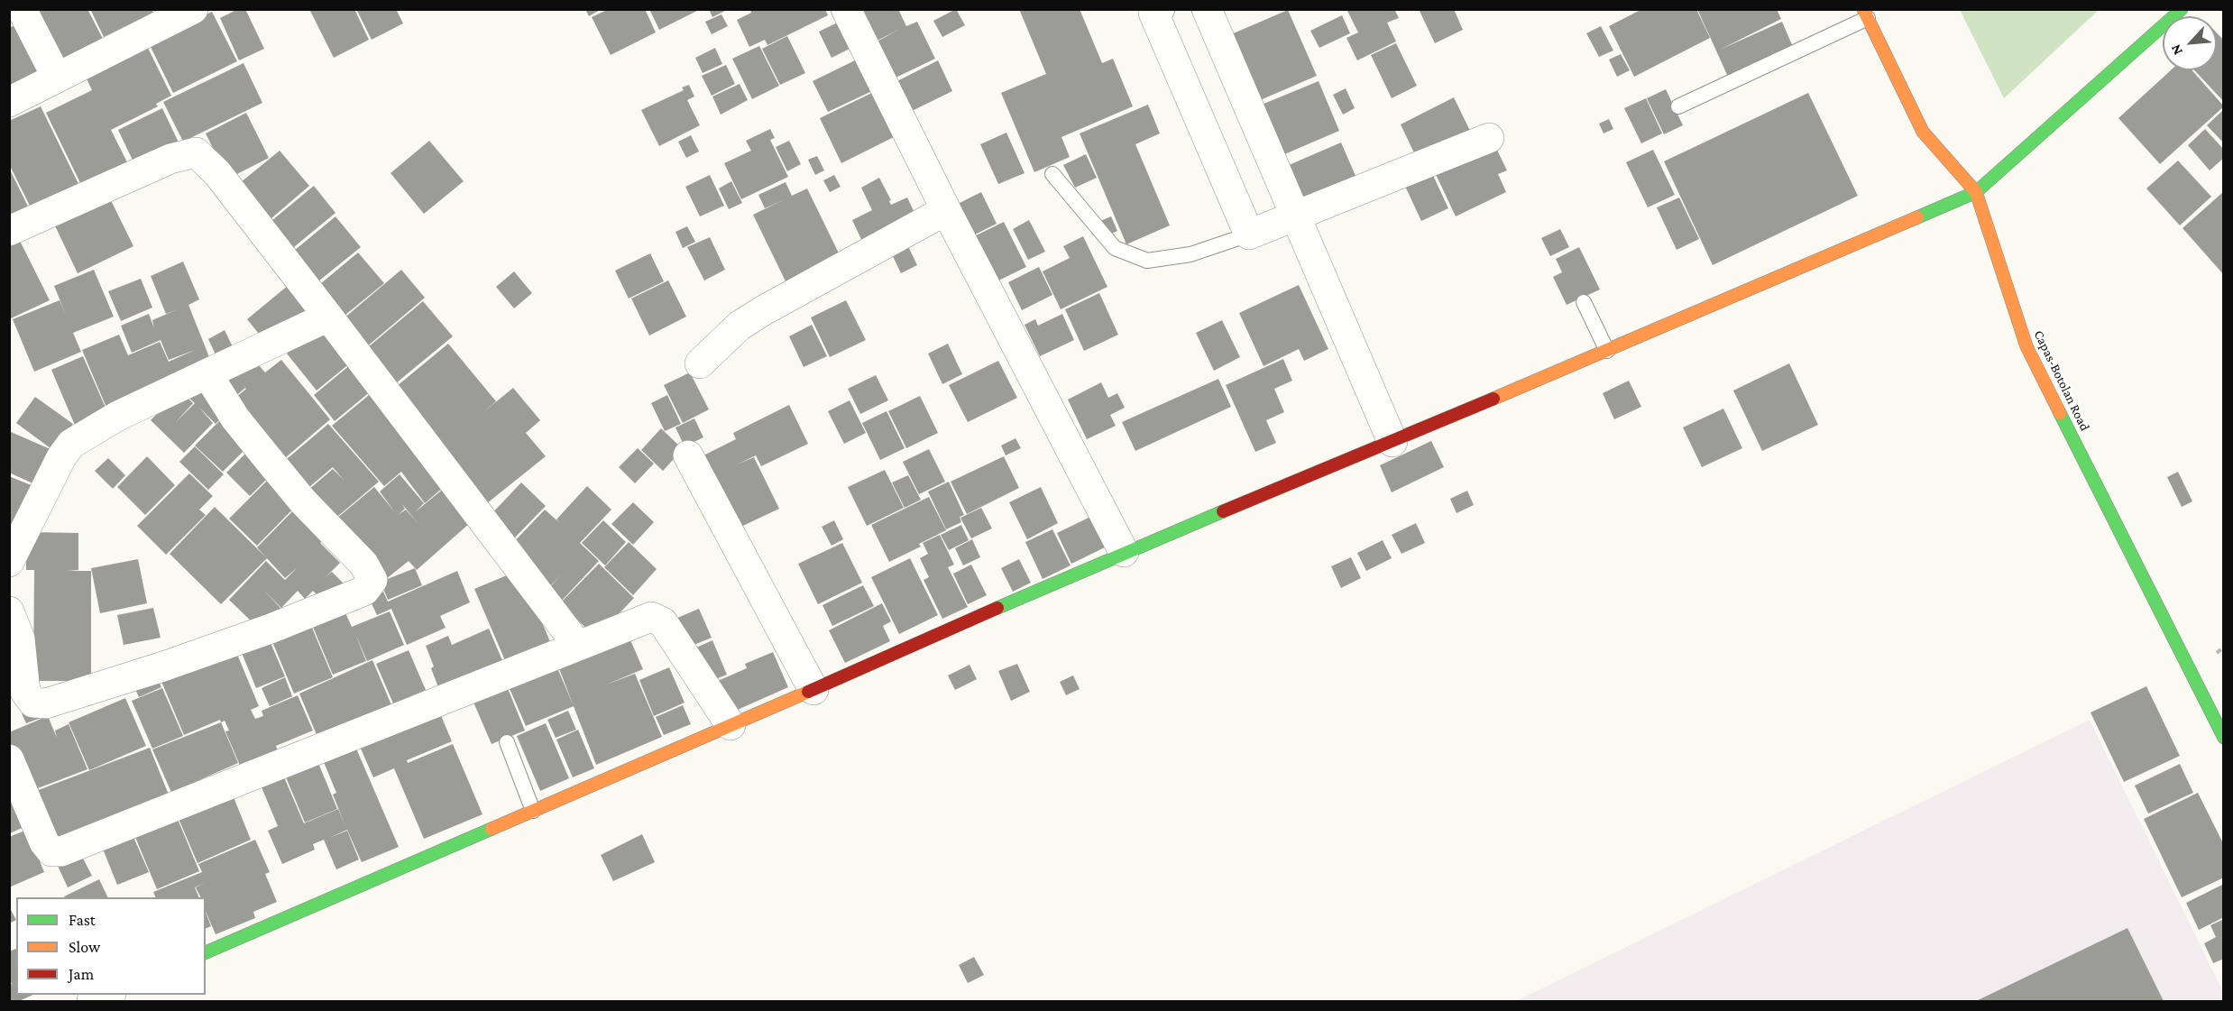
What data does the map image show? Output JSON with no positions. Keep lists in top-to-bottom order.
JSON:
{
  "streets": {
    "street": ["Capas-Botolan Road"]
  },
  "legend": ["Fast", "Slow", "Jam"],
  "north": "bottom left"
}
